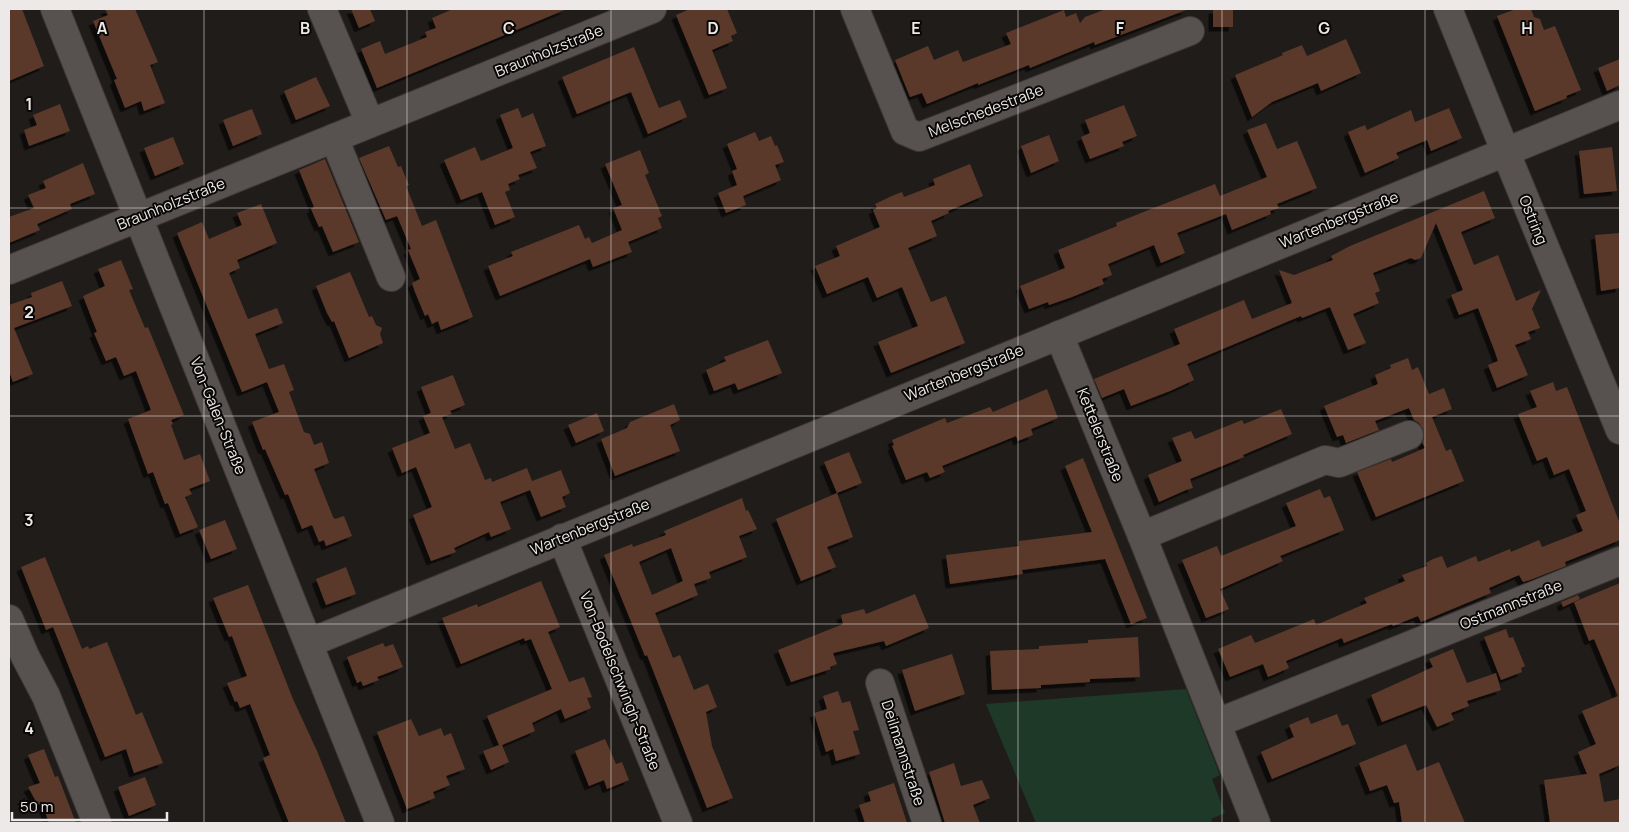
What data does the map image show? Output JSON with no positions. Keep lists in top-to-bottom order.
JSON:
{
  "streets": {
    "street": [
      "Braunholzstraße",
      "Melschedestraße",
      "Wartenbergstraße",
      "Ostring",
      "Von-Galen-Straße",
      "Kettelerstraße",
      "Ostmannstraße",
      "Von-Bodelschwingh-Straße",
      "Deilmannstraße"
    ]
  },
  "crossings": [
    ["Braunholzstraße", "Von-Galen-Straße"],
    ["Wartenbergstraße", "Ostring"],
    ["Wartenbergstraße", "Von-Galen-Straße"],
    ["Wartenbergstraße", "Kettelerstraße"],
    ["Wartenbergstraße", "Von-Bodelschwingh-Straße"],
    ["Kettelerstraße", "Ostmannstraße"]
  ],
  "scale_bar": "50 m",
  "grid": {
    "columns": [
      "A",
      "B",
      "C",
      "D",
      "E",
      "F",
      "G",
      "H"
    ],
    "rows": [
      "1",
      "2",
      "3",
      "4"
    ]
  }
}
